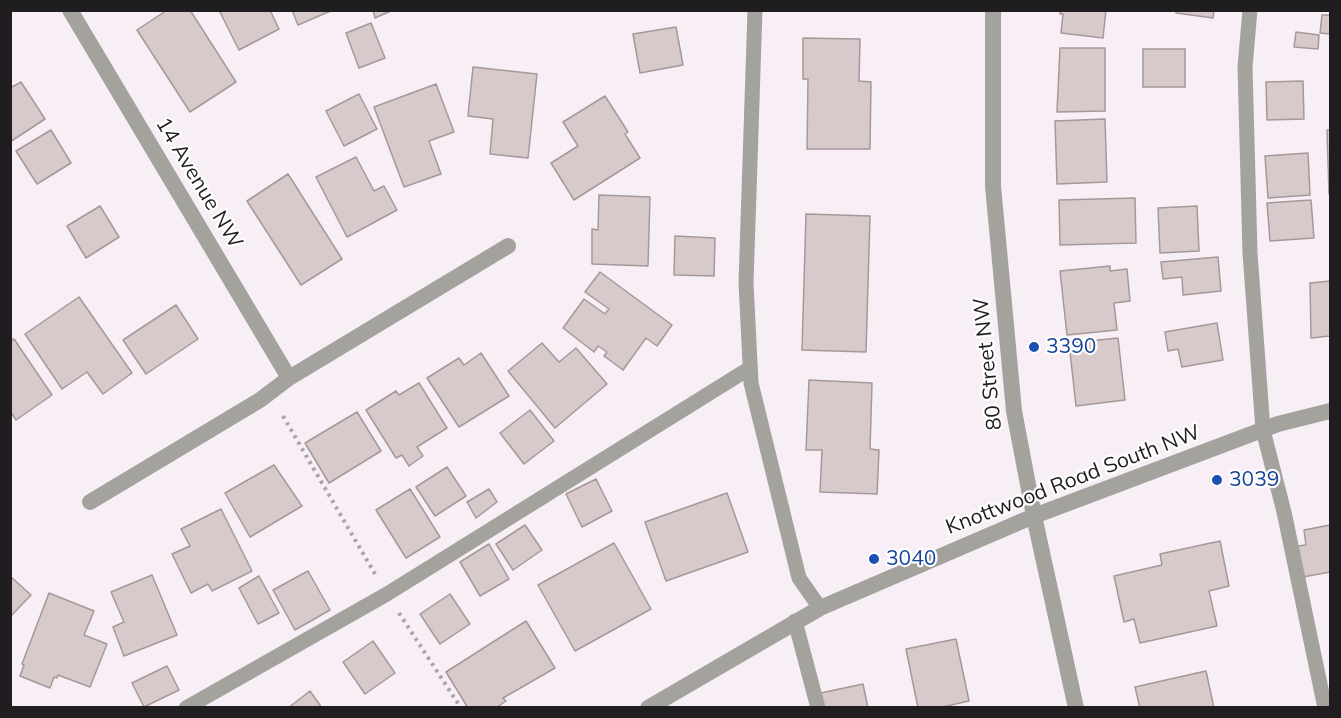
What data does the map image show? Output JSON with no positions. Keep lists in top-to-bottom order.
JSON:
{
  "streets": {
    "street": ["14 Avenue NW", "80 Street NW", "Knottwood Road South NW"]
  },
  "crossings": [
    ["80 Street NW", "Knottwood Road South NW"]
  ],
  "places": ["3390", "3039", "3040"]
}
